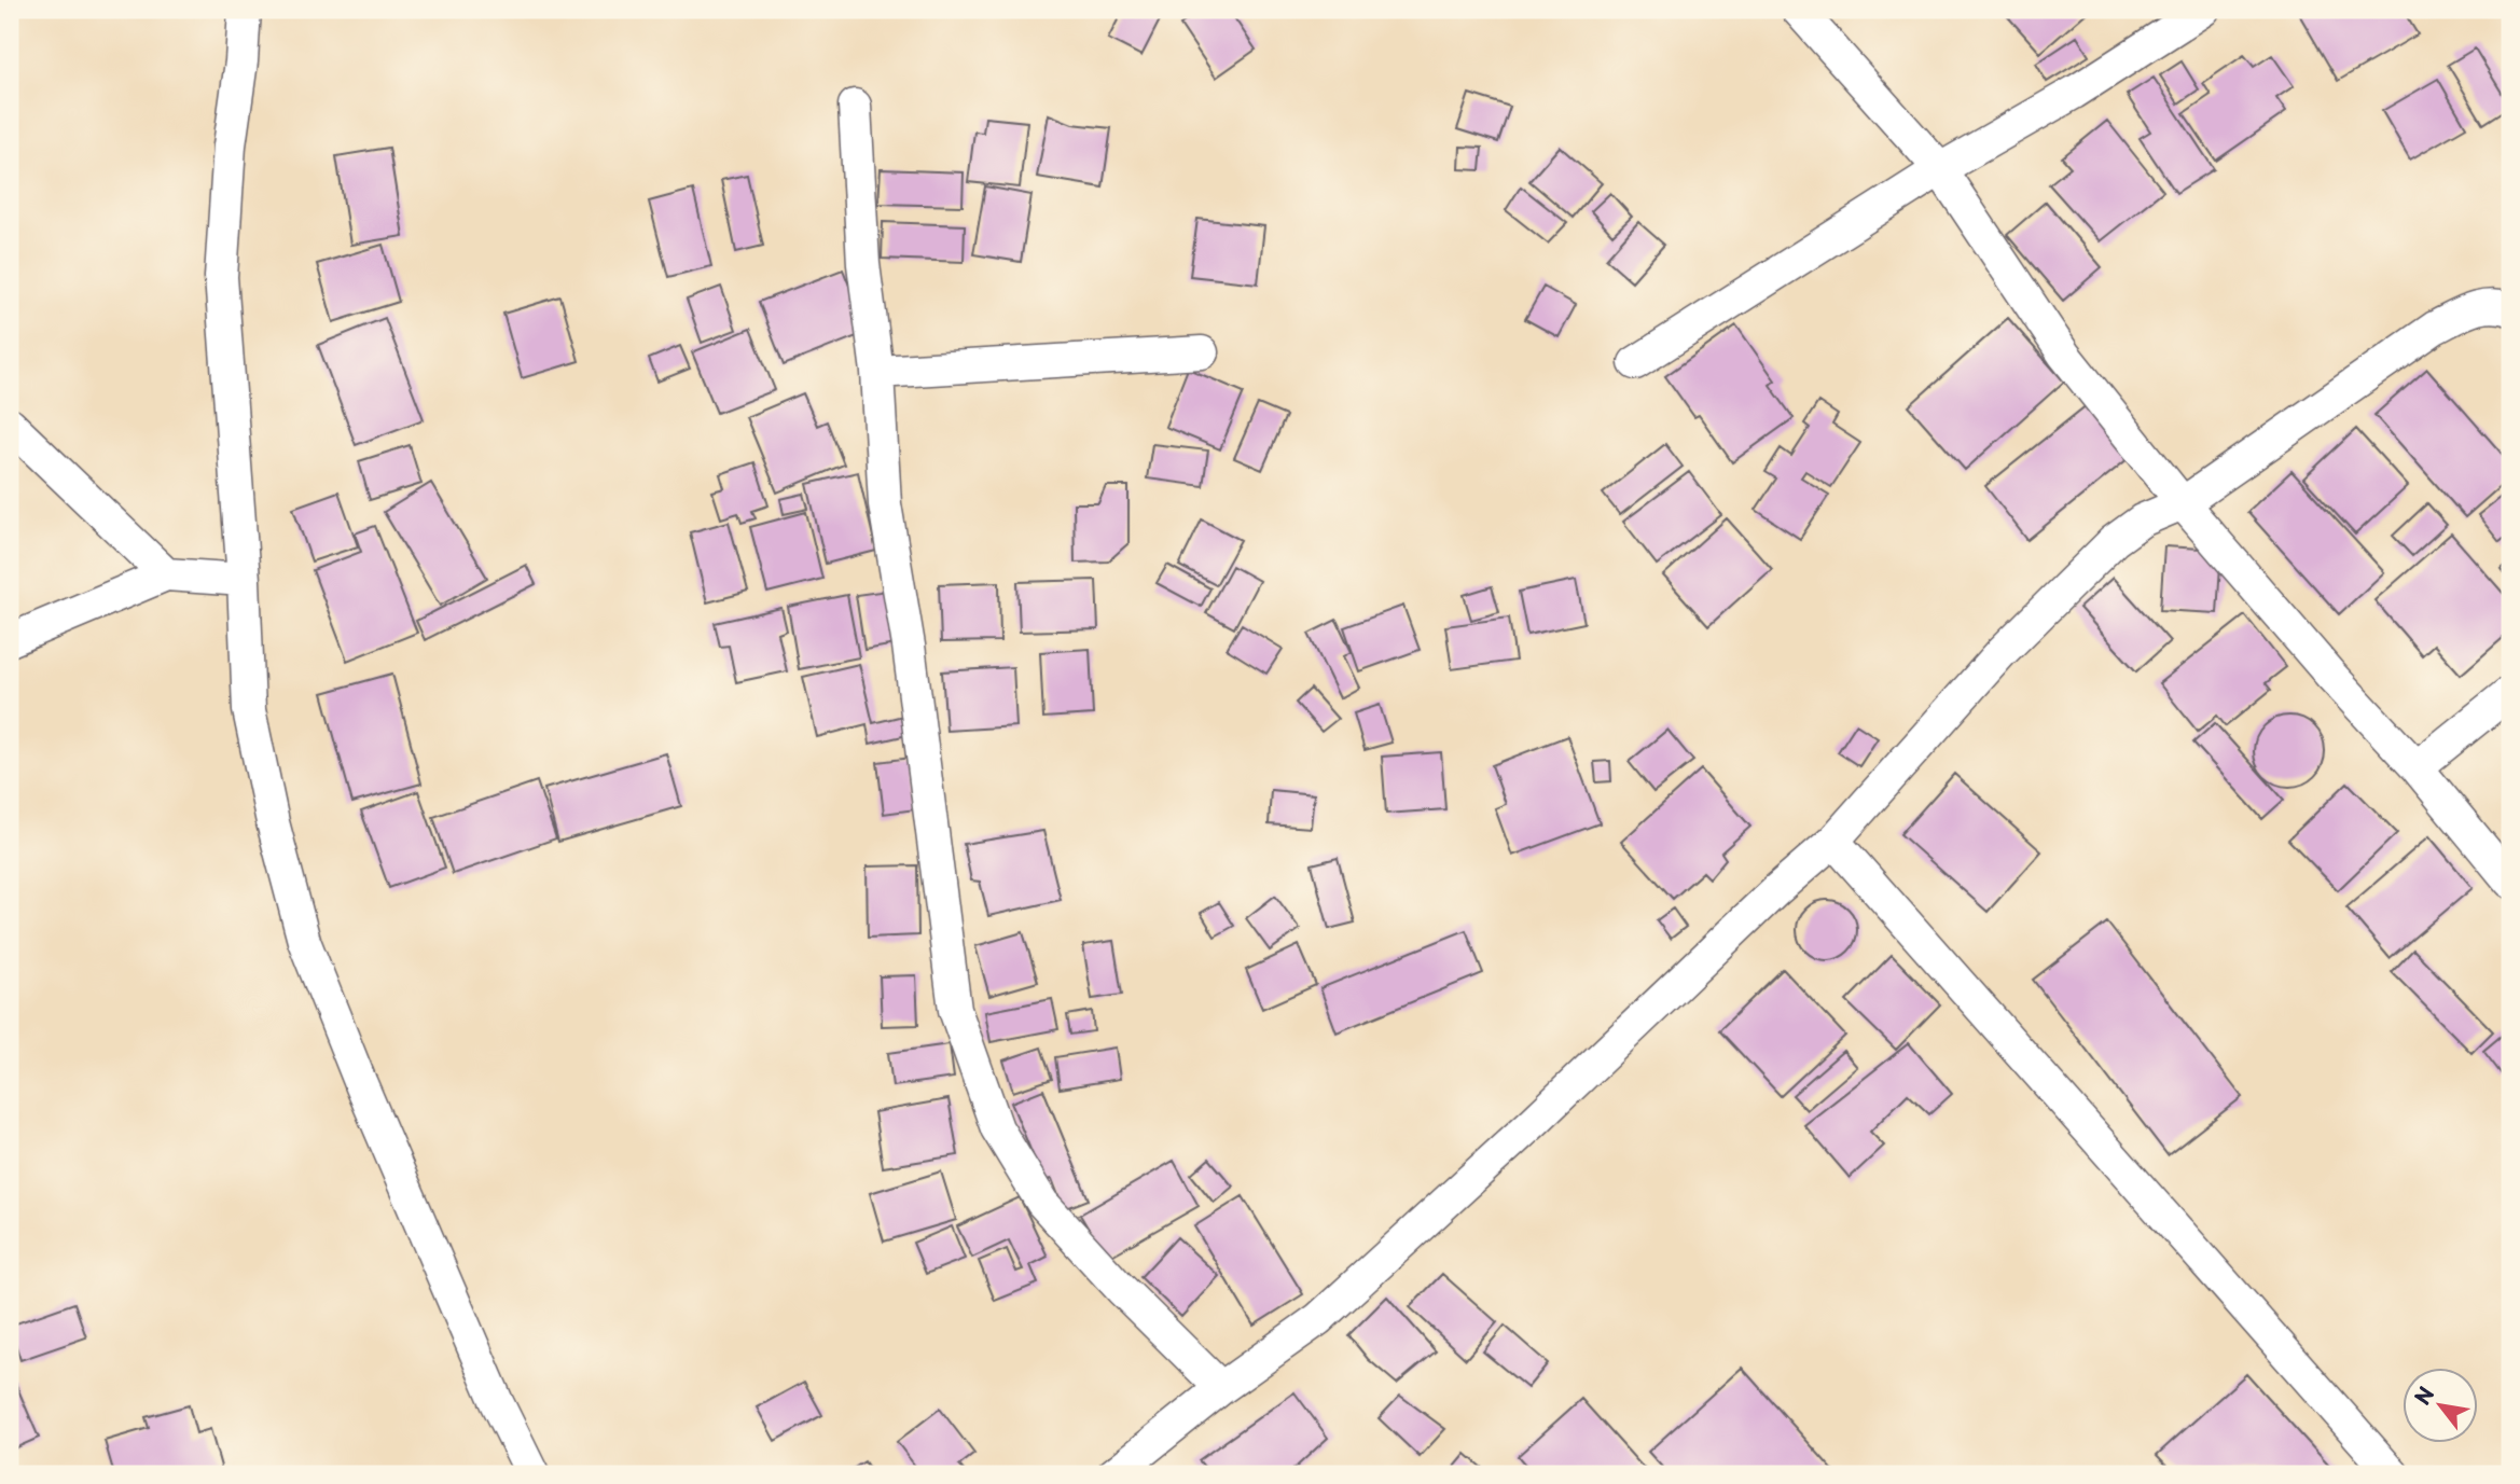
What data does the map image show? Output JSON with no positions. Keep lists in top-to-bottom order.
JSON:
{
  "north": "top left"
}
